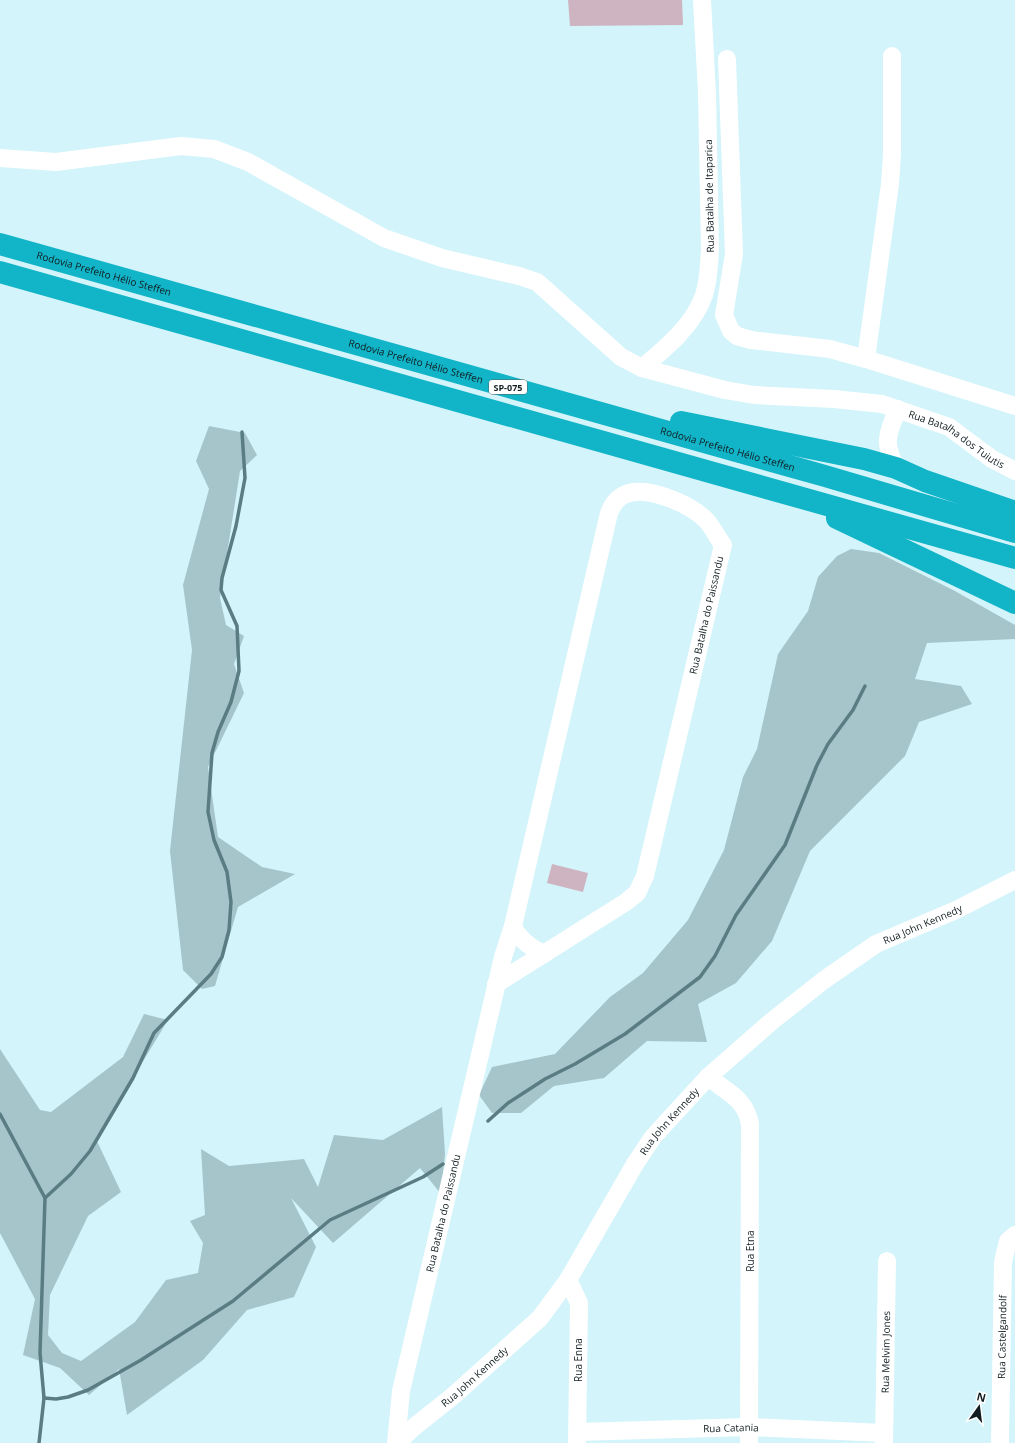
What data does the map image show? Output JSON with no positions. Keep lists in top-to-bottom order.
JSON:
{
  "streets": {
    "highway": ["Rodovia Prefeito Hélio Steffen", "SP-075"],
    "street": [
      "Rua Batalha de Itaparica",
      "Rua Batalha dos Tuiutis",
      "Rua Batalha do Paissandu",
      "Rua John Kennedy",
      "Rua Etna",
      "Rua Castelgandolf",
      "Rua Melvim Jones",
      "Rua Enna",
      "Rua Catania"
    ]
  },
  "crossings": [
    ["Rua Batalha de Itaparica", "Rua Batalha dos Tuiutis"],
    ["Rua Batalha do Paissandu", "Rua John Kennedy"],
    ["Rua John Kennedy", "Rua Etna"],
    ["Rua John Kennedy", "Rua Enna"],
    ["Rua Etna", "Rua Catania"],
    ["Rua Melvim Jones", "Rua Catania"],
    ["Rua Enna", "Rua Catania"]
  ],
  "north": "top"
}
